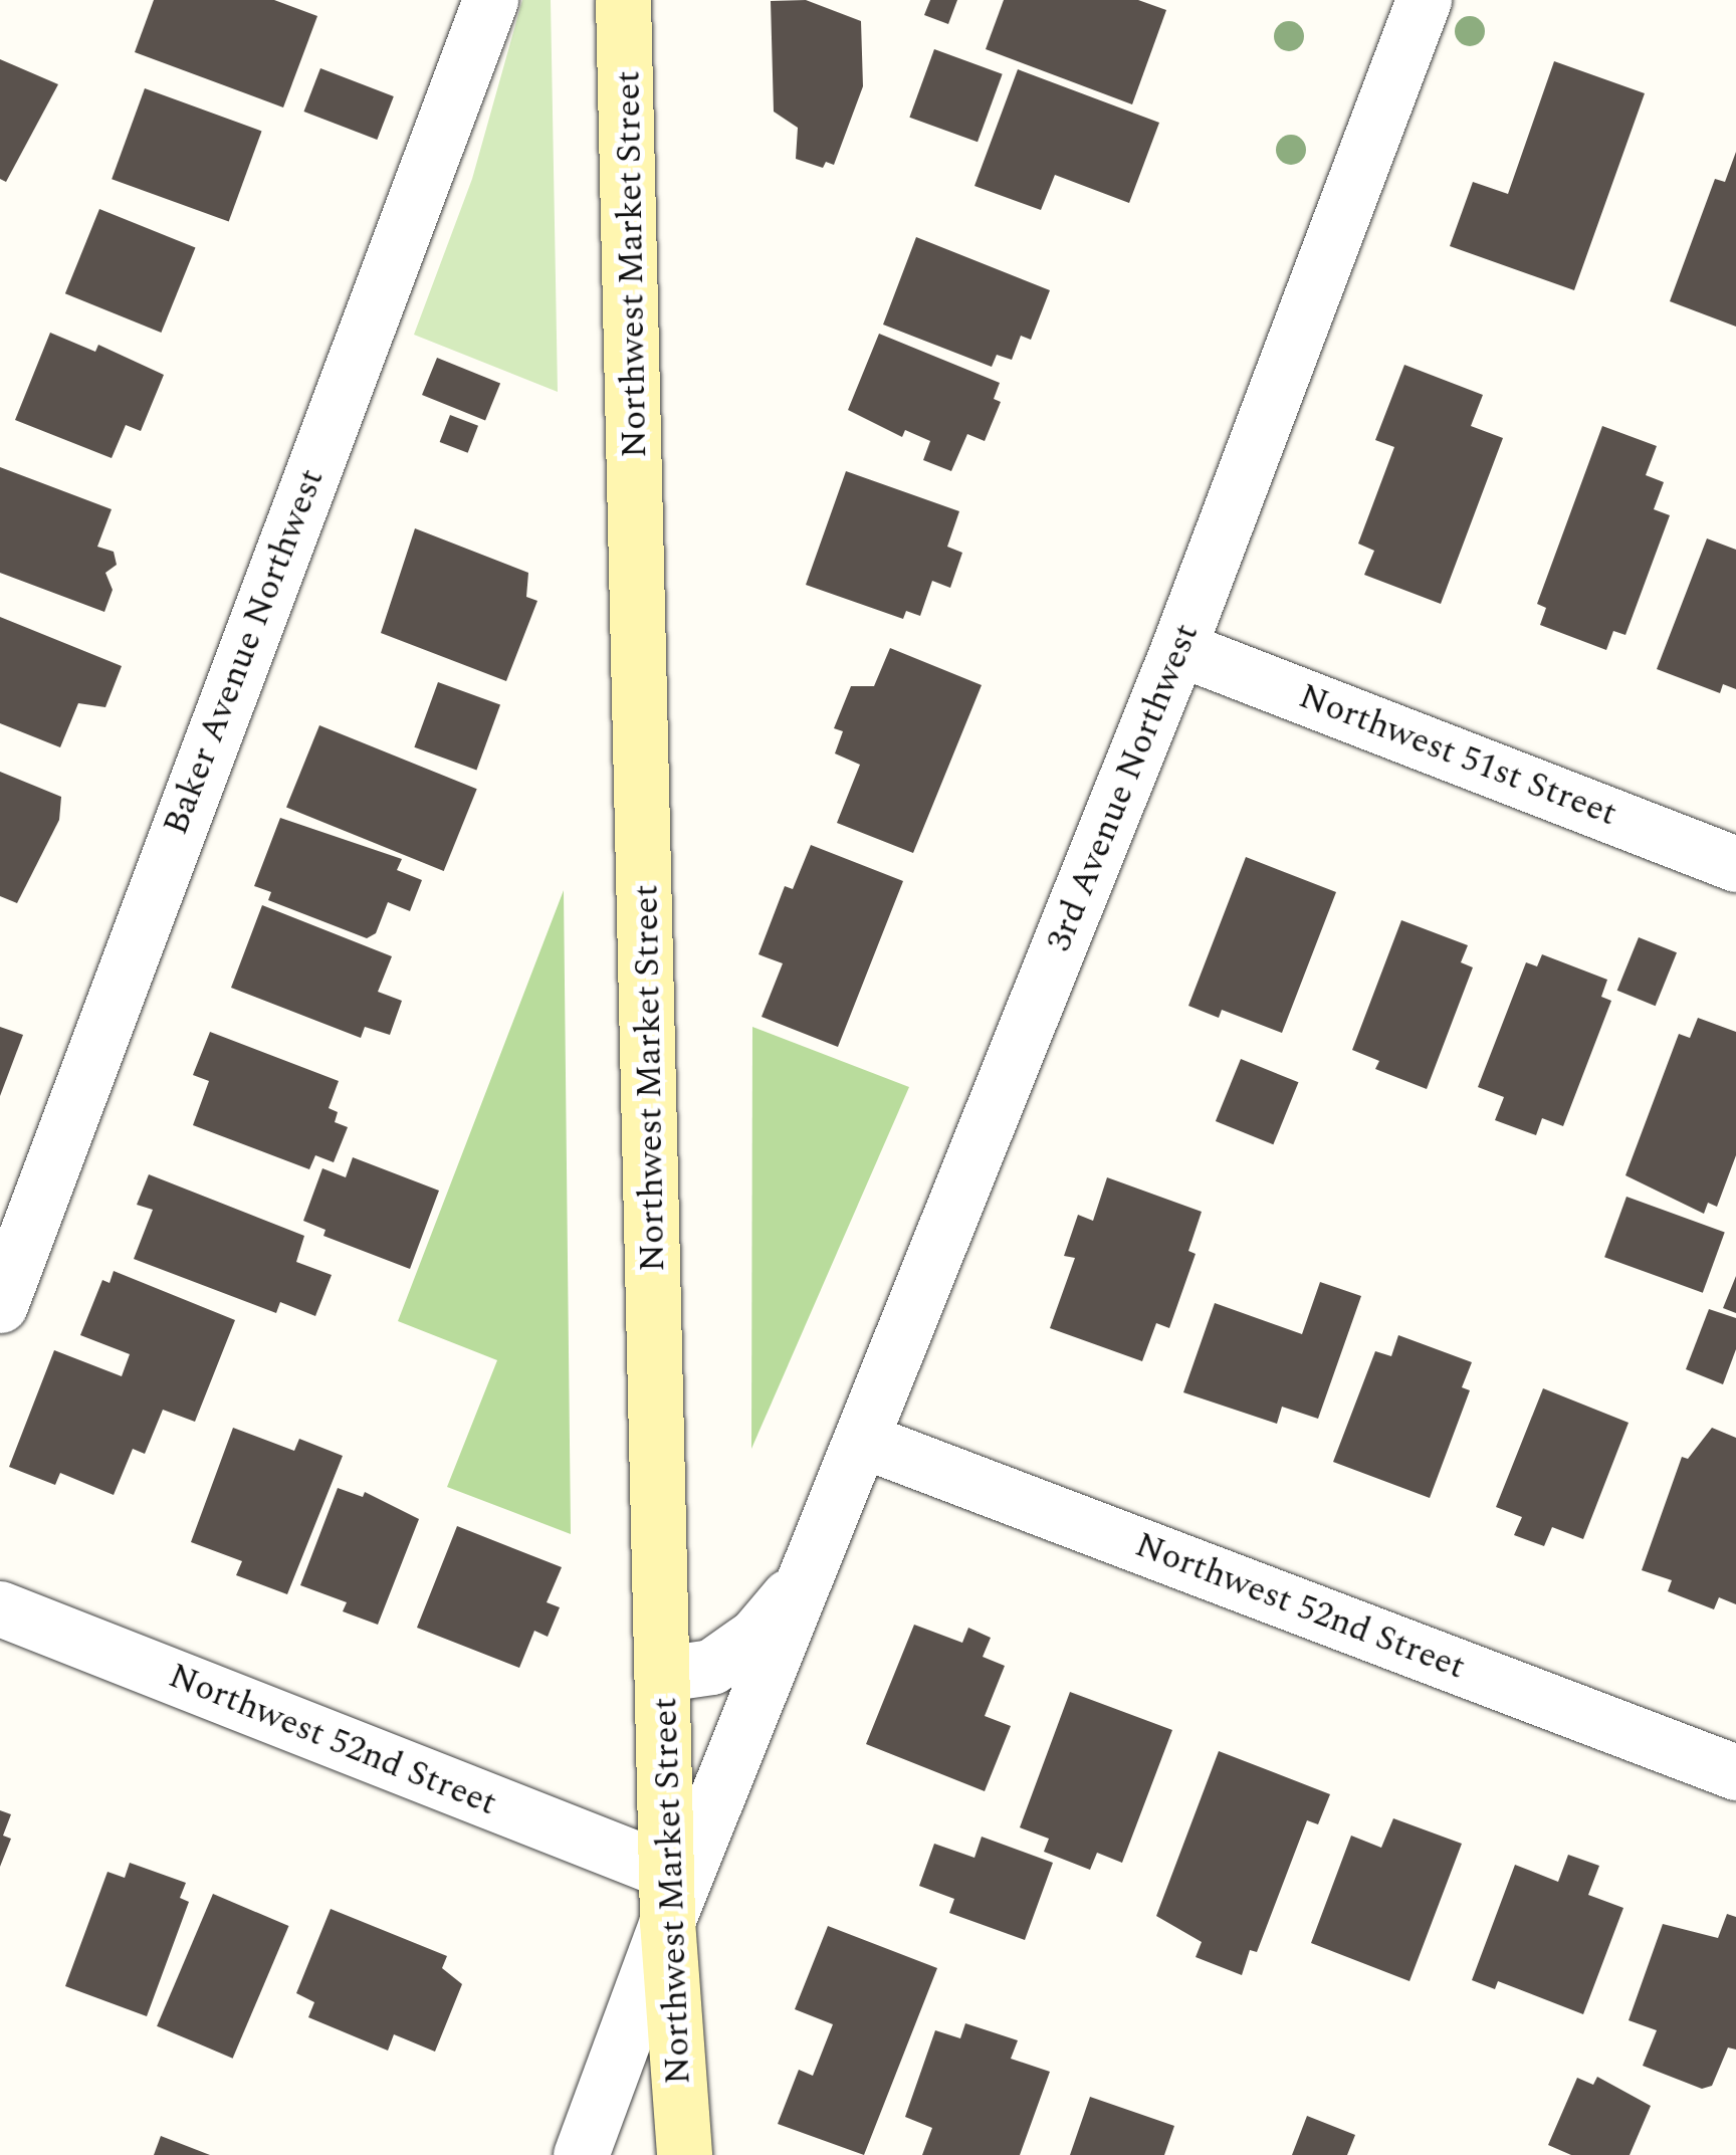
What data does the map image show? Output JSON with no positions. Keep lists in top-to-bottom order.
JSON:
{
  "streets": {
    "main road": ["Northwest Market Street"],
    "street": [
      "Baker Avenue Northwest",
      "Northwest 51st Street",
      "3rd Avenue Northwest",
      "Northwest 52nd Street"
    ]
  },
  "crossings": [
    ["Northwest Market Street", "3rd Avenue Northwest"],
    ["Northwest Market Street", "Northwest 52nd Street"],
    ["Northwest 51st Street", "3rd Avenue Northwest"],
    ["3rd Avenue Northwest", "Northwest 52nd Street"]
  ]
}
